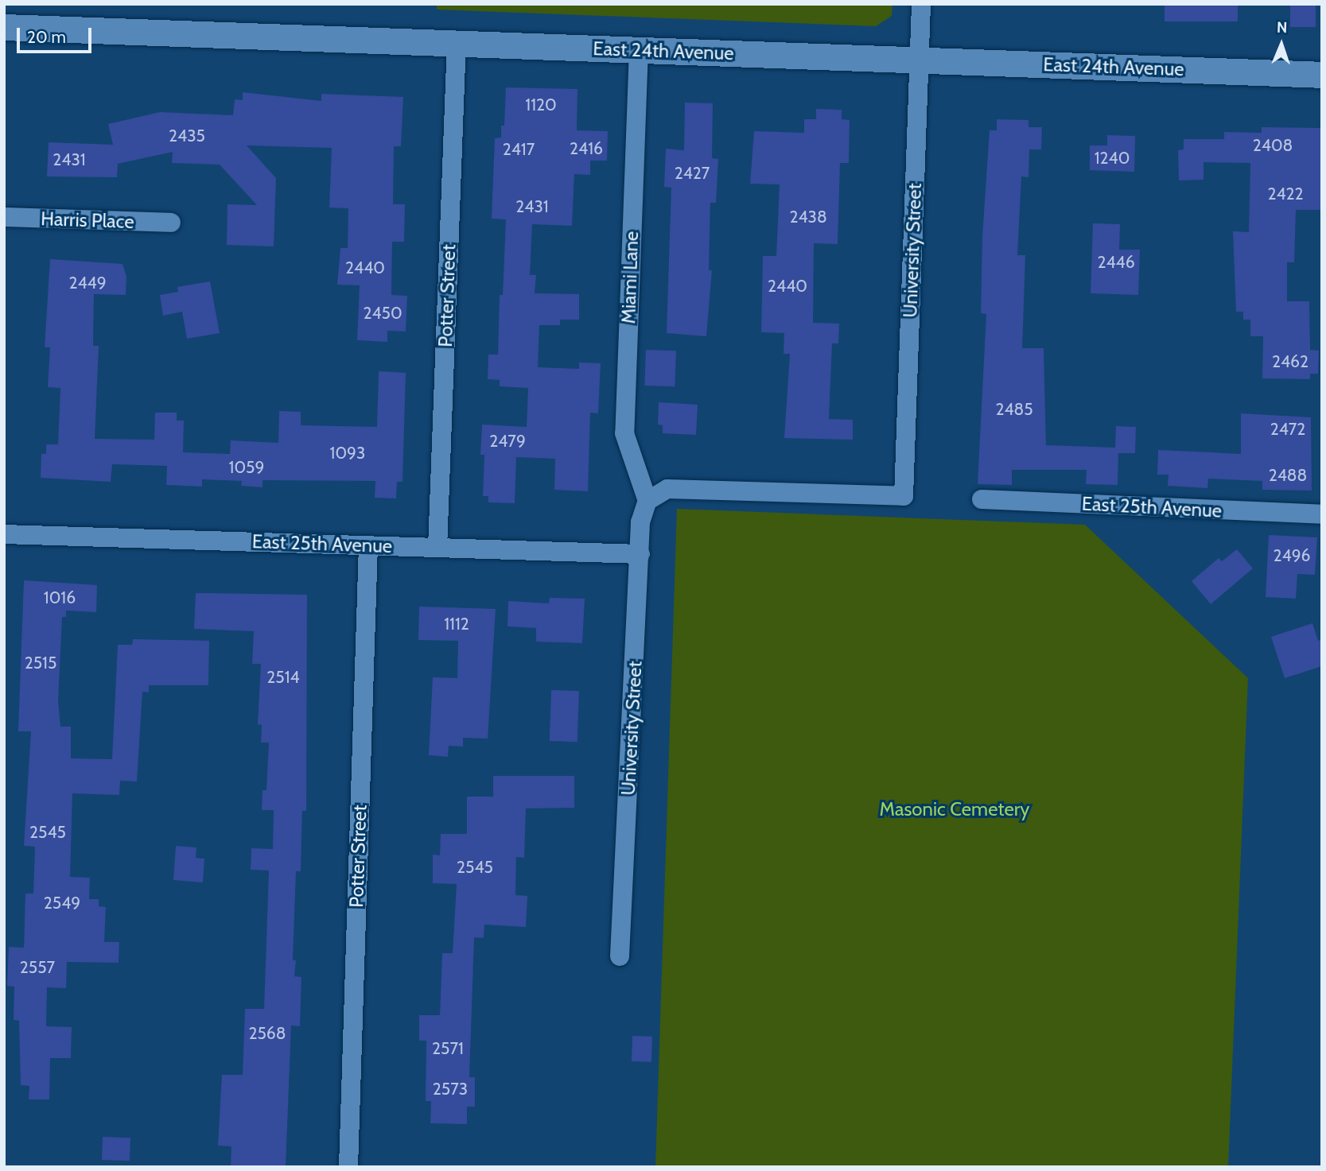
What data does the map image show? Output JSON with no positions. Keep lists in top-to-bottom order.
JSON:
{
  "streets": {
    "street": [
      "East 24th Avenue",
      "Harris Place",
      "University Street",
      "Miami Lane",
      "Potter Street",
      "East 25th Avenue"
    ]
  },
  "crossings": [
    ["East 24th Avenue", "University Street"],
    ["East 24th Avenue", "Miami Lane"],
    ["East 24th Avenue", "Potter Street"],
    ["University Street", "Miami Lane"],
    ["University Street", "East 25th Avenue"],
    ["Potter Street", "East 25th Avenue"]
  ],
  "parks": ["Masonic Cemetery"],
  "house_numbers": [
    "1120",
    "2435",
    "2408",
    "2416",
    "2417",
    "1240",
    "2431",
    "2427",
    "2422",
    "2431",
    "2438",
    "2446",
    "2440",
    "2449",
    "2440",
    "2450",
    "2462",
    "2485",
    "2472",
    "2479",
    "1093",
    "1059",
    "2488",
    "2496",
    "1016",
    "1112",
    "2515",
    "2514",
    "2545",
    "2545",
    "2549",
    "2557",
    "2568",
    "2571",
    "2573"
  ],
  "scale_bar": "20 m",
  "north": "top"
}
